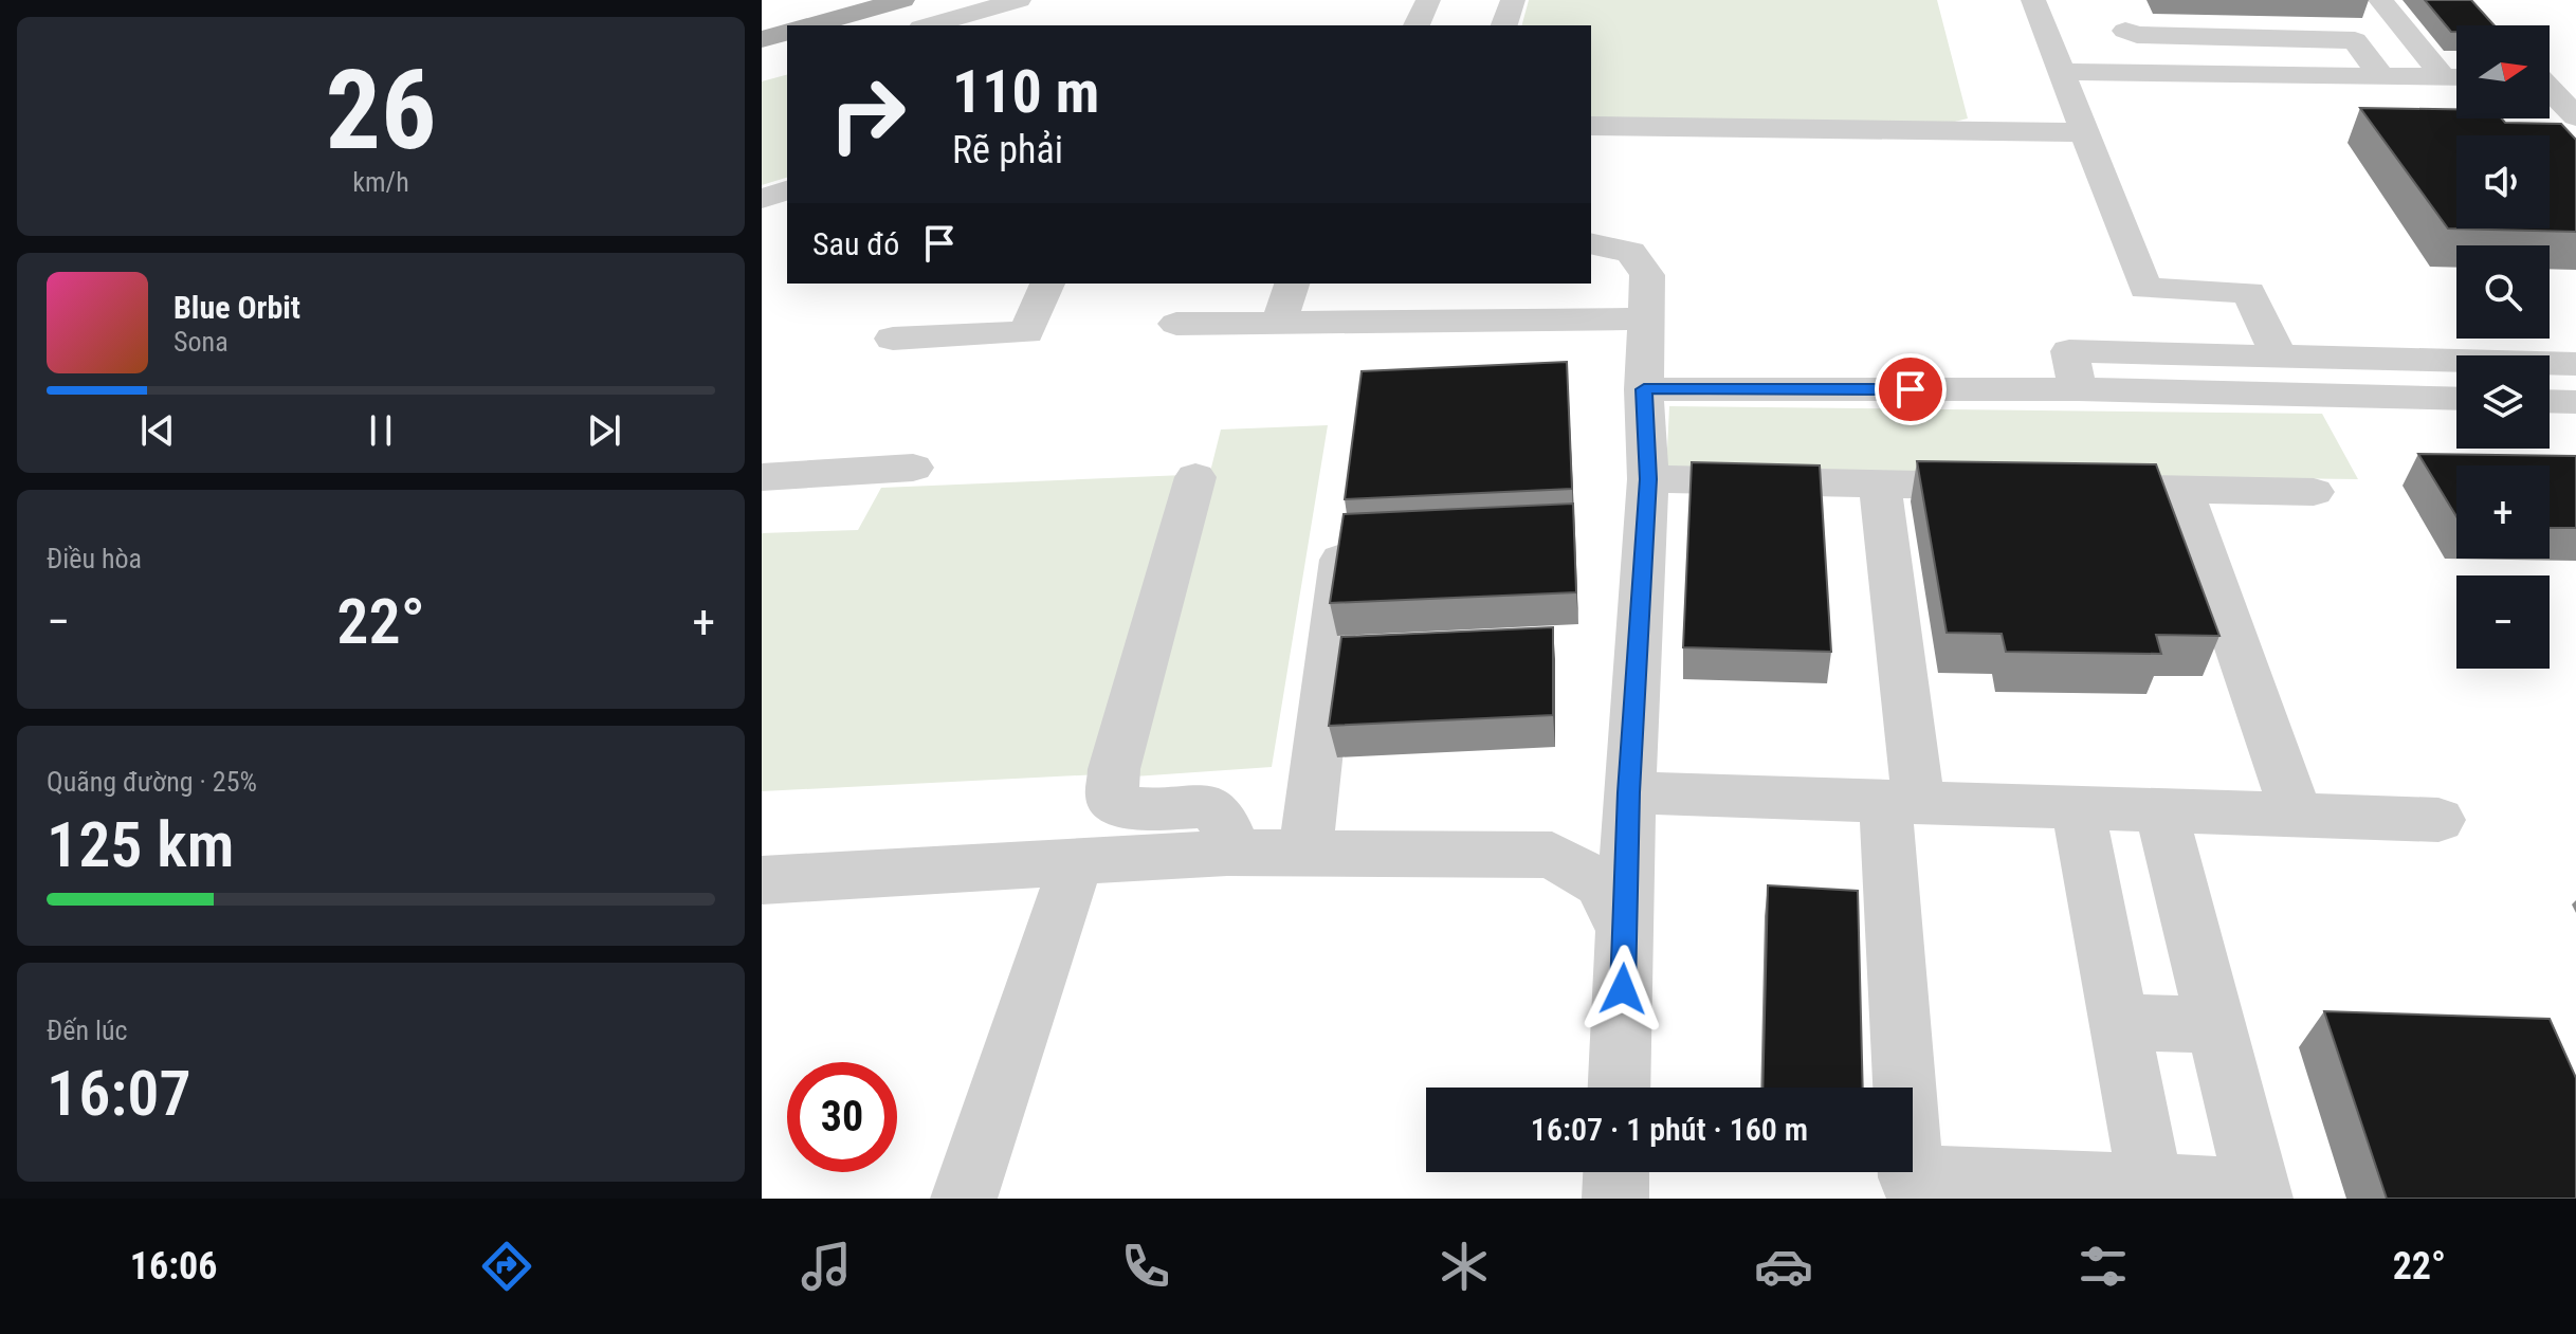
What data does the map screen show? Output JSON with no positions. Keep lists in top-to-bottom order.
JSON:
{
  "north": "right",
  "page": {
    "tile": [
      ["26", "km/h"],
      "Điều hòa",
      ["Quãng đường · 25%", "125 km"],
      ["Đến lúc", "16:07"]
    ],
    "map_buttons": ["+", "−"],
    "turn": ["110 m", "Rẽ phải"],
    "then": "Sau đó",
    "song": ["Blue Orbit", "Sona"],
    "heat": ["−", "22°", "+"],
    "limit": "30",
    "trip": "16:07 · 1 phút · 160 m",
    "tabs": ["16:06", "22°"]
  }
}
